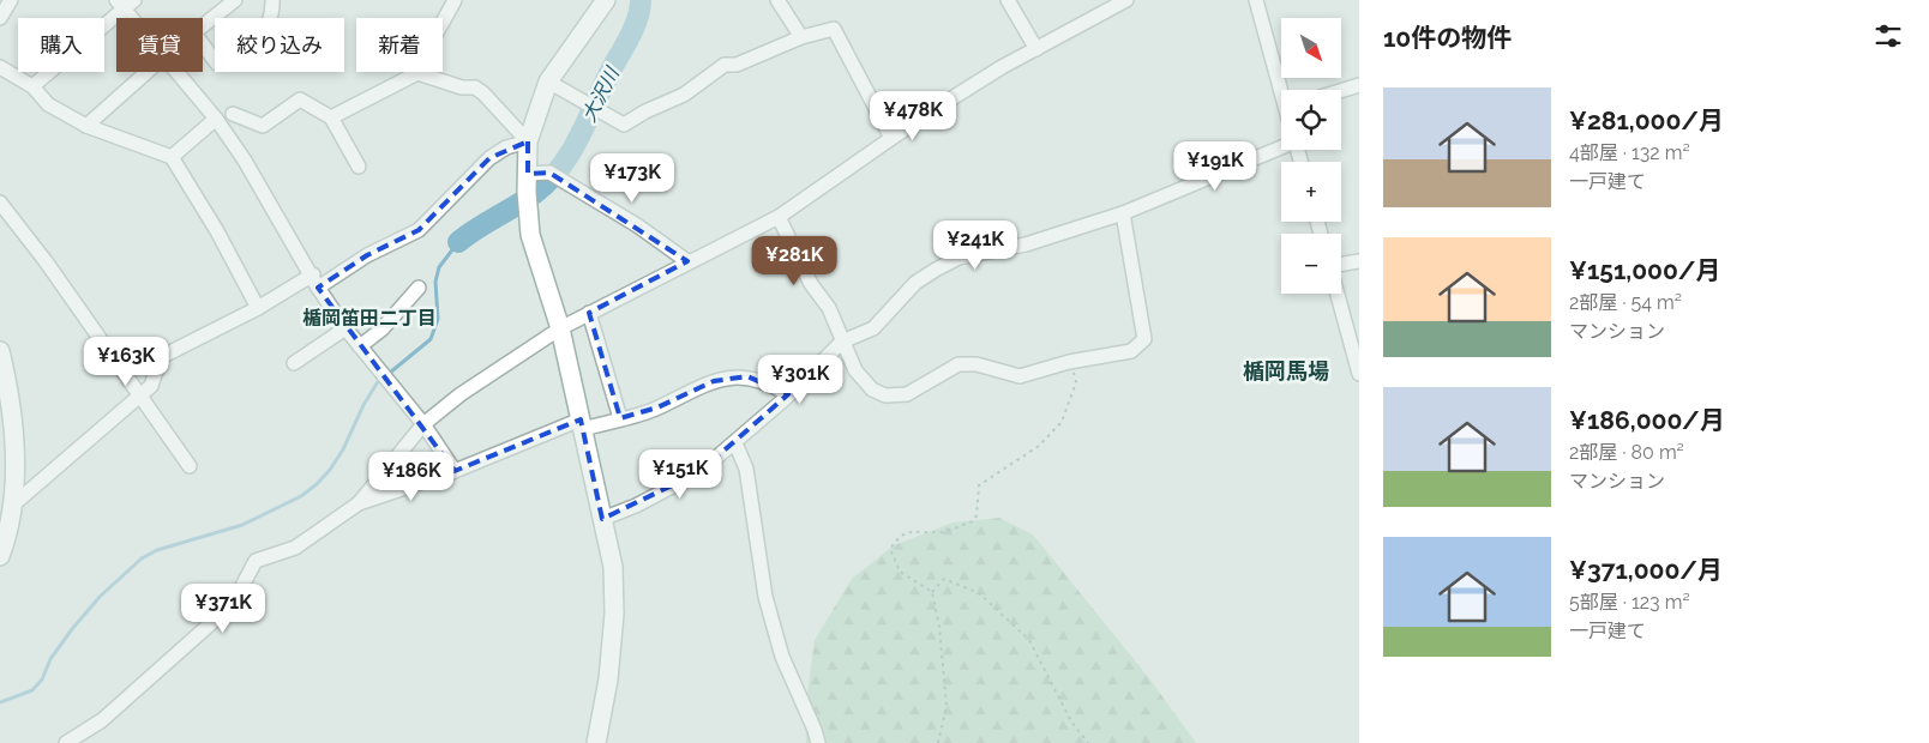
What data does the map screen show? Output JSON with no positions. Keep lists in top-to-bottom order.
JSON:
{
  "districts": ["楯岡笛田二丁目", "楯岡馬場"],
  "water": ["大沢川"],
  "north": "bottom right",
  "page": {
    "heading": "10件の物件",
    "map_buttons": ["+", "−"],
    "chip": [
      "購入",
      "賃貸",
      "絞り込み",
      "新着"
    ],
    "list": [
      {
        "name": "¥281,000/月",
        "note": "4部屋 · 132 m² · 一戸建て"
      },
      {
        "name": "¥151,000/月",
        "note": "2部屋 · 54 m² · マンション"
      },
      {
        "name": "¥186,000/月",
        "note": "2部屋 · 80 m² · マンション"
      },
      {
        "name": "¥371,000/月",
        "note": "5部屋 · 123 m² · 一戸建て"
      }
    ],
    "price": [
      "¥478K",
      "¥191K",
      "¥173K",
      "¥241K",
      "¥281K",
      "¥163K",
      "¥301K",
      "¥151K",
      "¥186K",
      "¥371K"
    ]
  }
}
